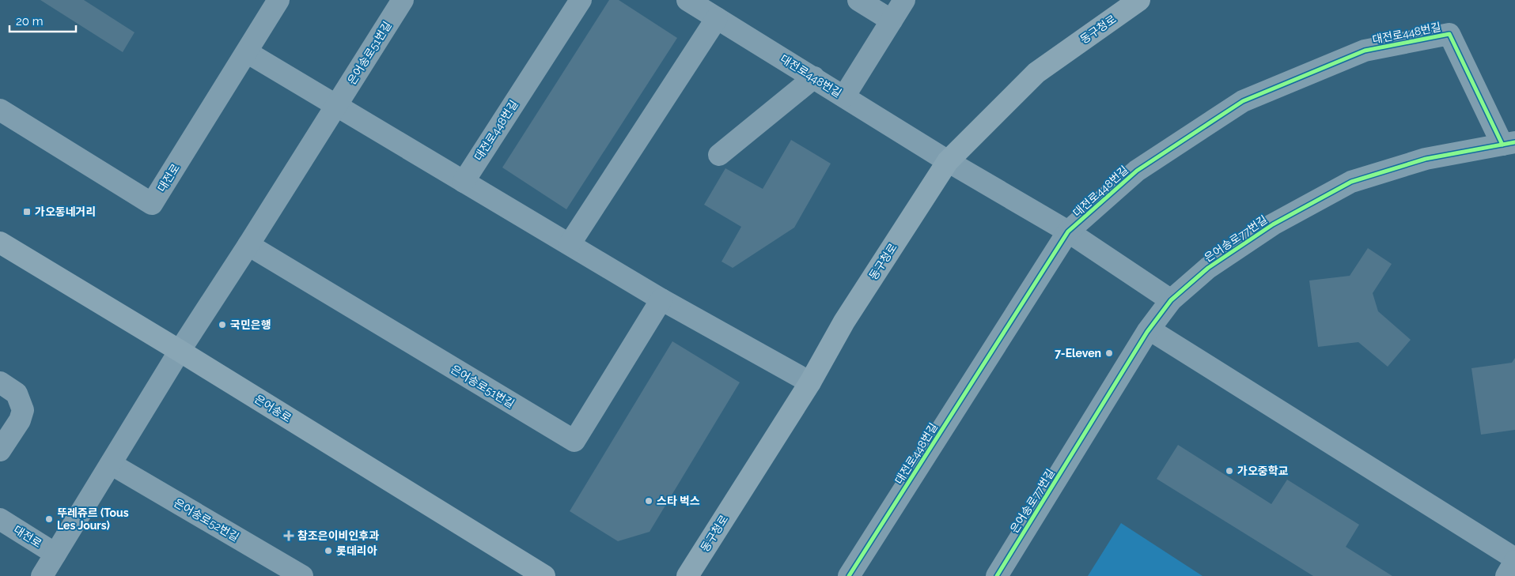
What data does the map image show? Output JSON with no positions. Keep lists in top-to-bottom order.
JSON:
{
  "streets": {
    "main road": ["동구청로", "은어송로"],
    "street": [
      "대전로448번길",
      "은어송로51번길",
      "대전로",
      "은어송로77번길",
      "은어송로52번길"
    ]
  },
  "crossings": [
    ["동구청로", "대전로448번길"],
    ["대전로448번길", "은어송로77번길"],
    ["은어송로51번길", "은어송로"]
  ],
  "places": {
    "transit": ["가오동네거리"],
    "other": [
      "국민은행",
      "7-Eleven",
      "가오중학교",
      "스타 벅스",
      "뚜레쥬르 (Tous Les Jours)",
      "롯데리아"
    ],
    "health": ["참조은이비인후과"]
  },
  "scale_bar": "20 m"
}
